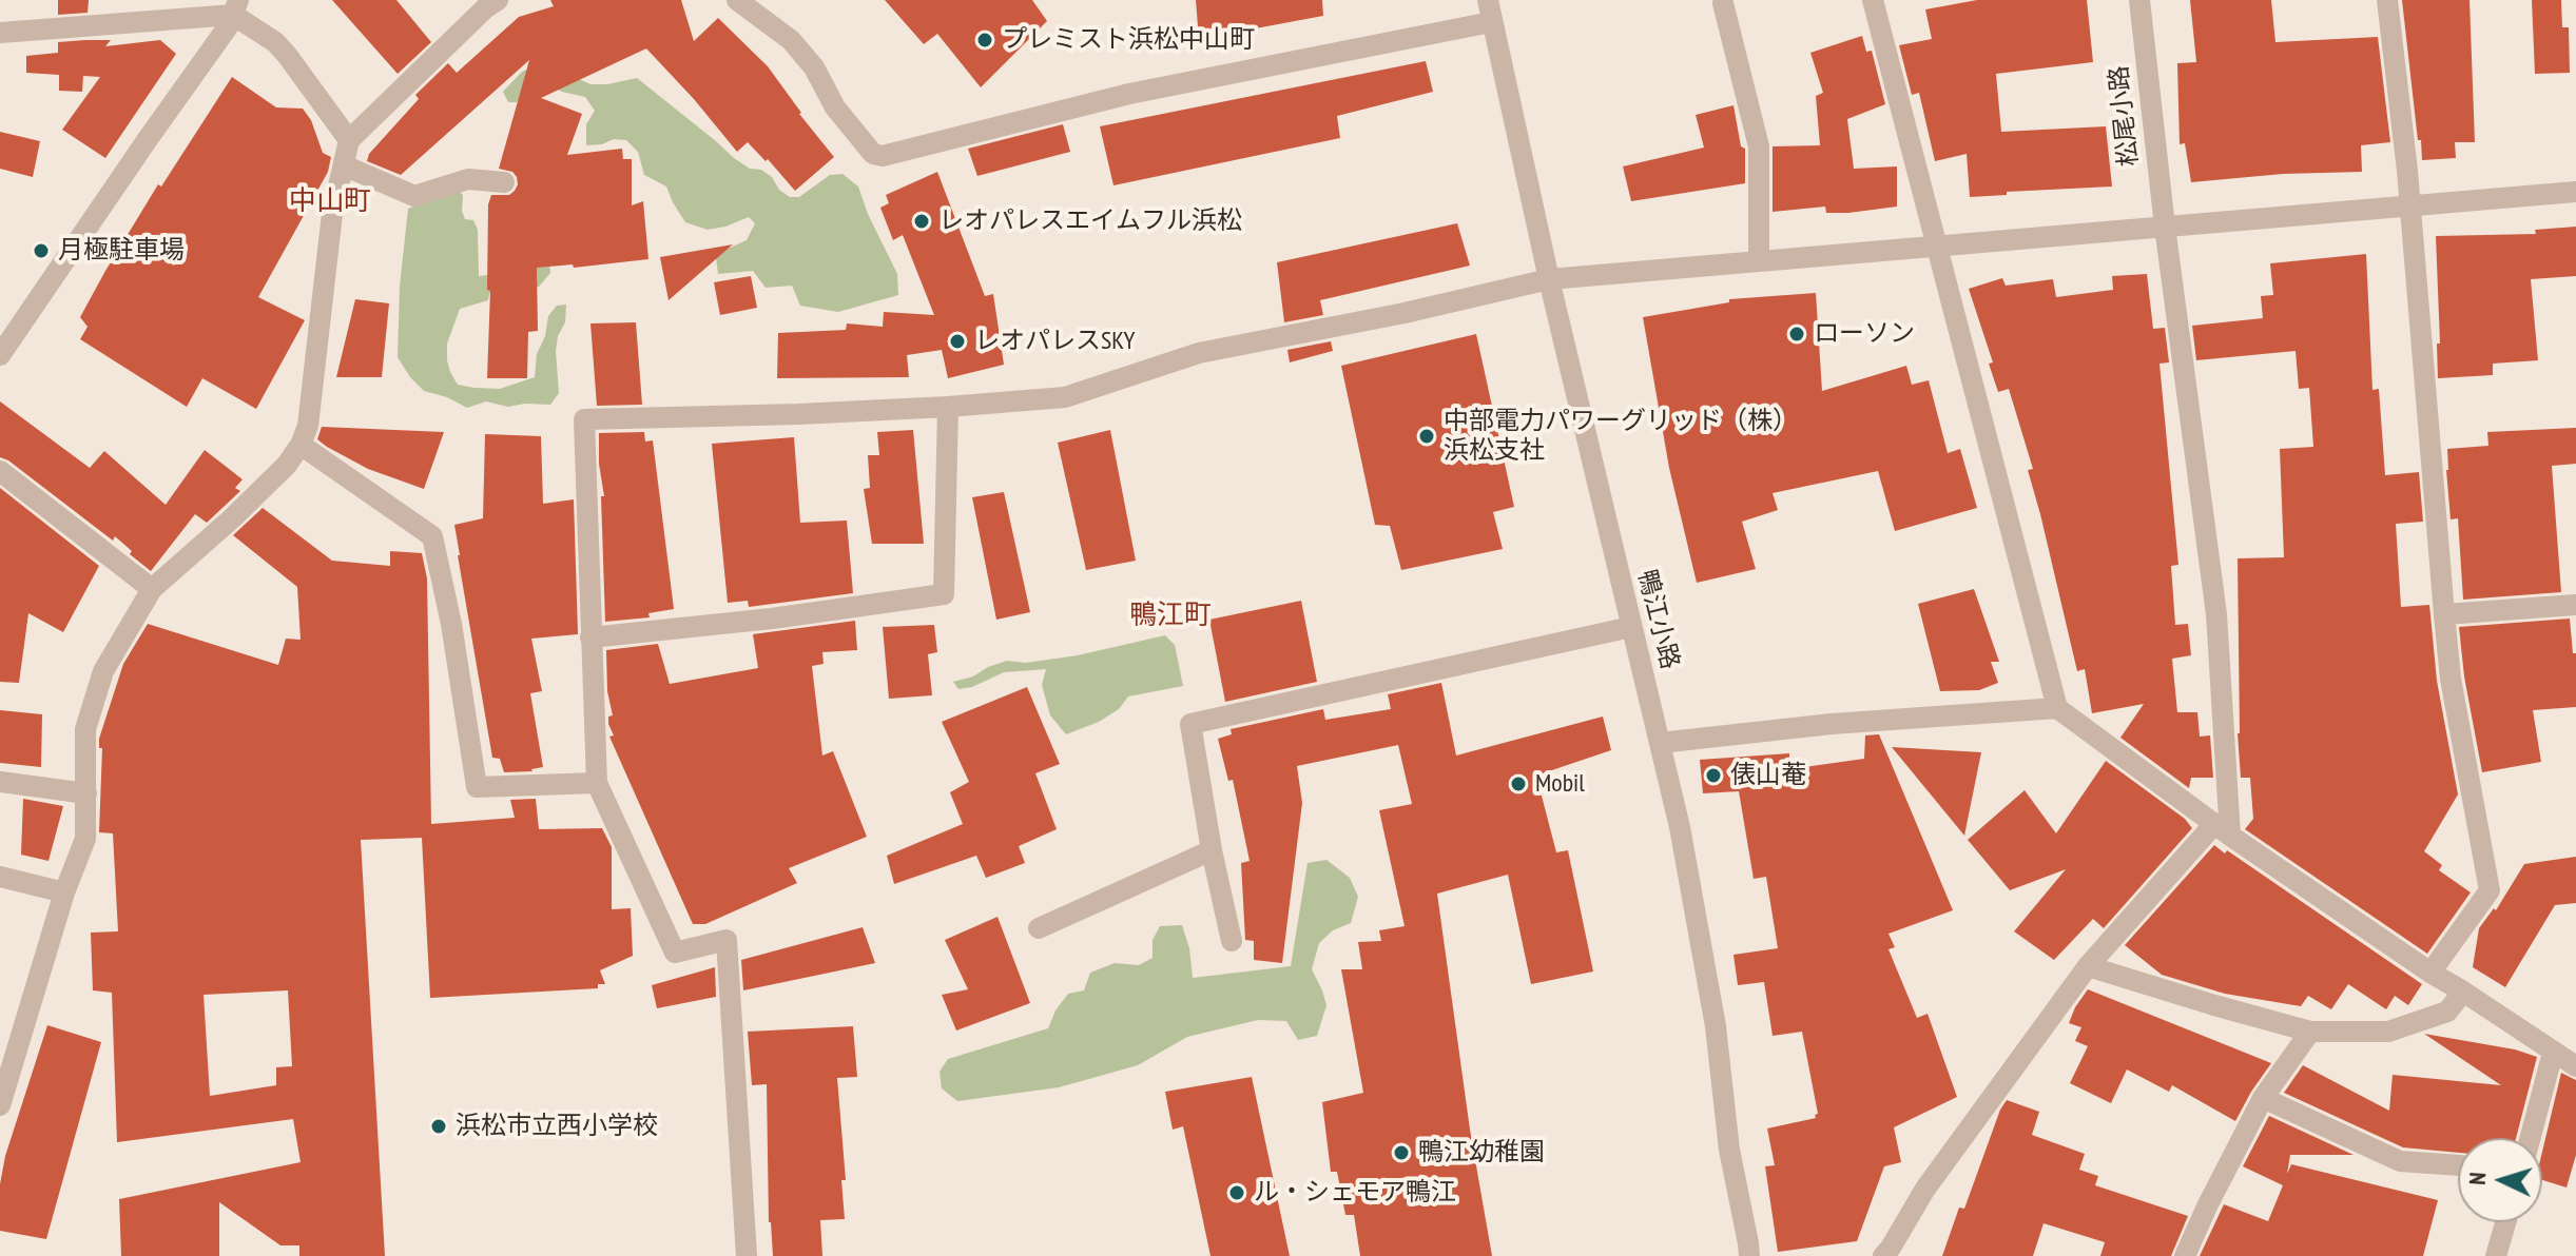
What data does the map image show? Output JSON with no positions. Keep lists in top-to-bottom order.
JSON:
{
  "streets": {
    "street": ["松尾小路", "鴨江小路"]
  },
  "districts": ["中山町", "鴨江町"],
  "places": [
    "プレミスト浜松中山町",
    "レオパレスエイムフル浜松",
    "月極駐車場",
    "ローソン",
    "レオパレスSKY",
    "中部電力パワーグリッド（株） 浜松支社",
    "俵山菴",
    "Mobil",
    "浜松市立西小学校",
    "鴨江幼稚園",
    "ル・シェモア鴨江"
  ],
  "north": "left"
}
